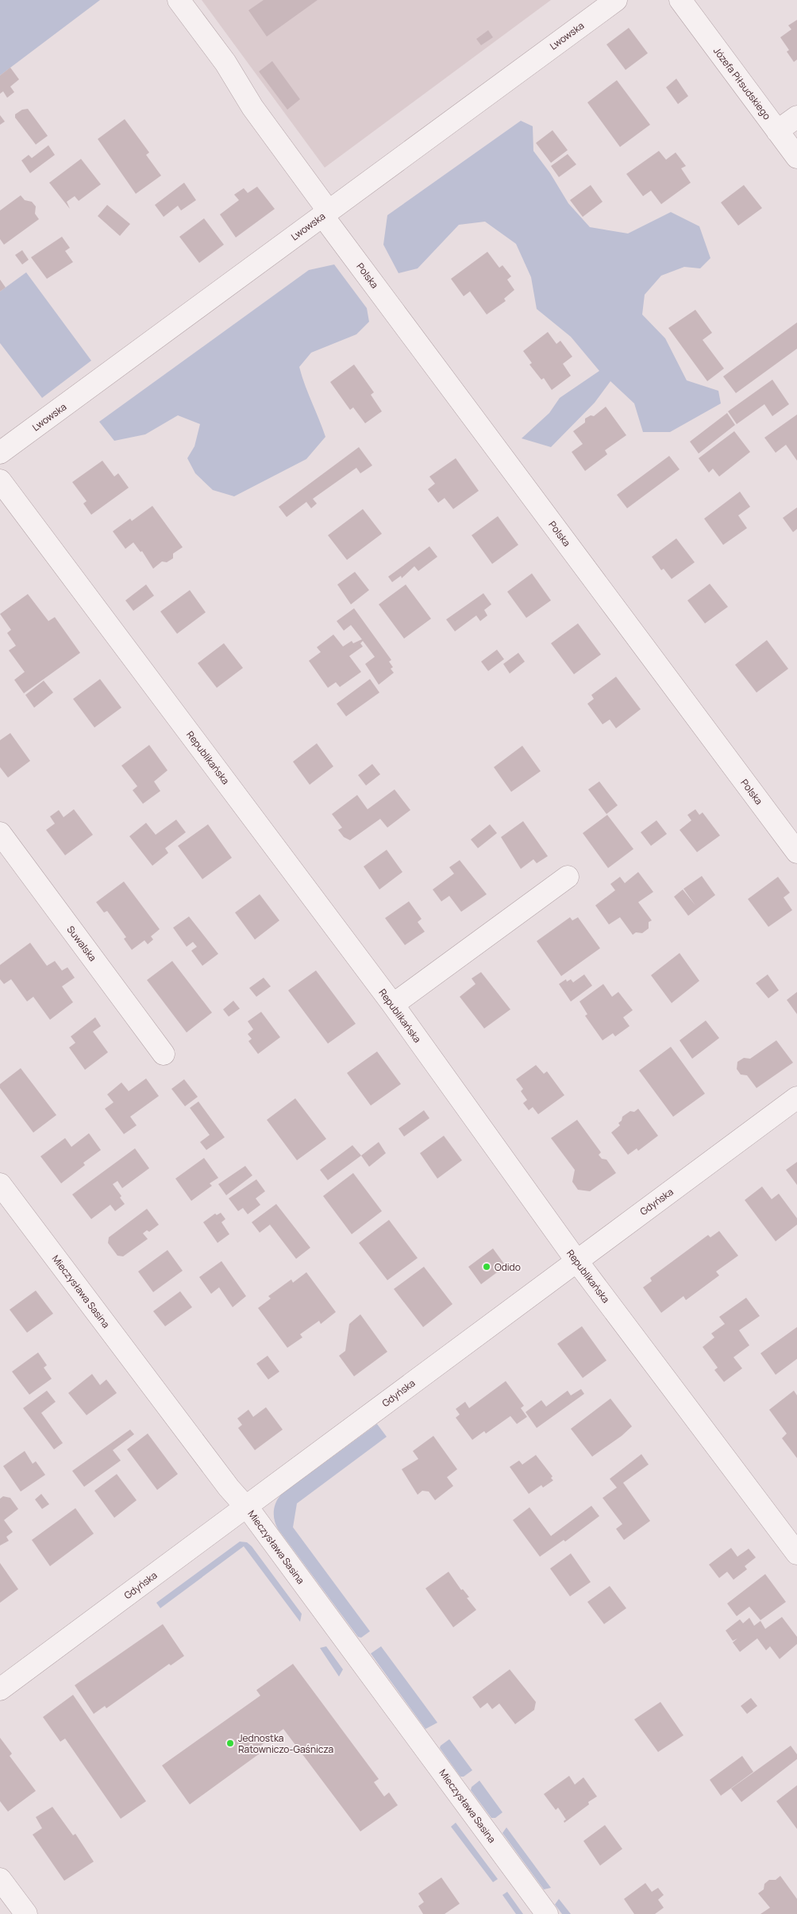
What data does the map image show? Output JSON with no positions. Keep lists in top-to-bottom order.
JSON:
{
  "streets": {
    "street": [
      "Lwowska",
      "Józefa Piłsudskiego",
      "Polska",
      "Republikańska",
      "Suwalska",
      "Gdyńska",
      "Mieczysława Sasina"
    ]
  },
  "crossings": [
    ["Lwowska", "Polska"],
    ["Republikańska", "Gdyńska"],
    ["Gdyńska", "Mieczysława Sasina"]
  ],
  "places": ["Odido", "Jednostka Ratowniczo-Gaśnicza"]
}
